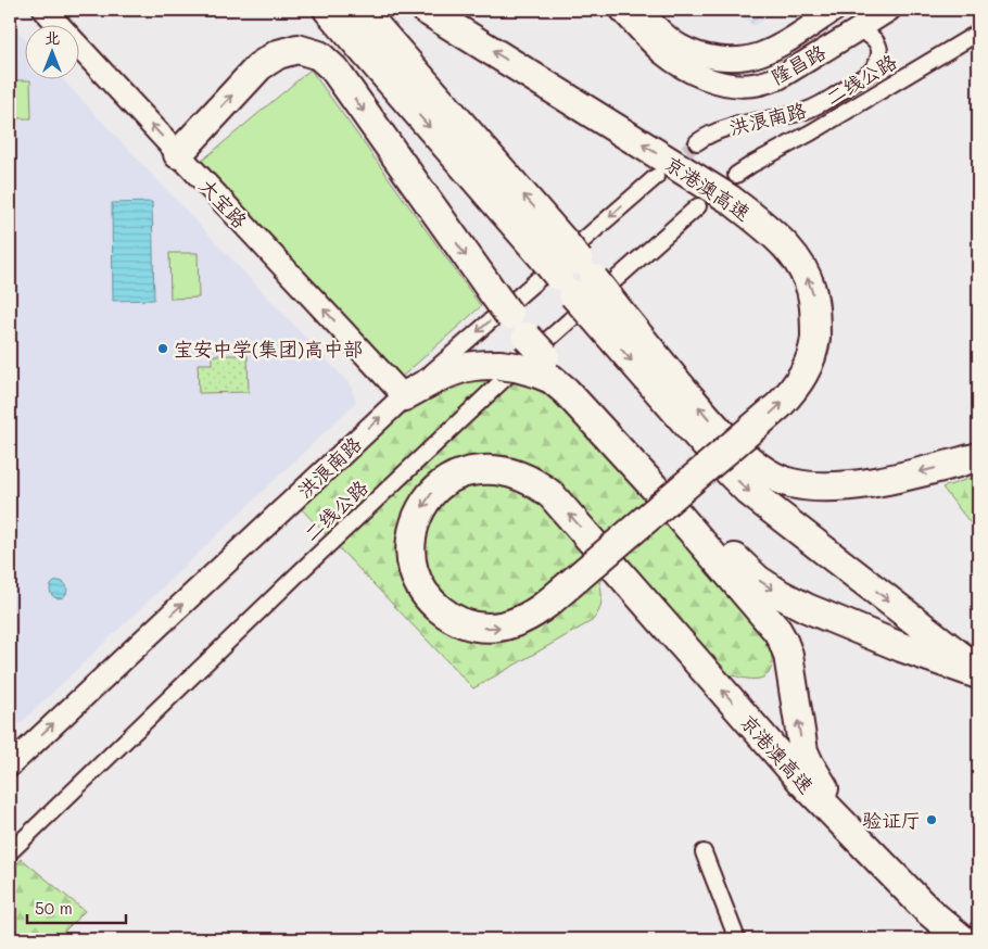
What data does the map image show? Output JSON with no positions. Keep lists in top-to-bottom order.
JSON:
{
  "streets": {
    "highway": ["京港澳高速"],
    "main road": ["隆昌路", "洪浪南路", "大宝路"],
    "street": ["二线公路"]
  },
  "crossings": [
    ["隆昌路", "洪浪南路"],
    ["洪浪南路", "大宝路"]
  ],
  "one_way": ["大宝路"],
  "places": ["宝安中学(集团)高中部", "验证厅"],
  "scale_bar": "50 m",
  "north": "top"
}
